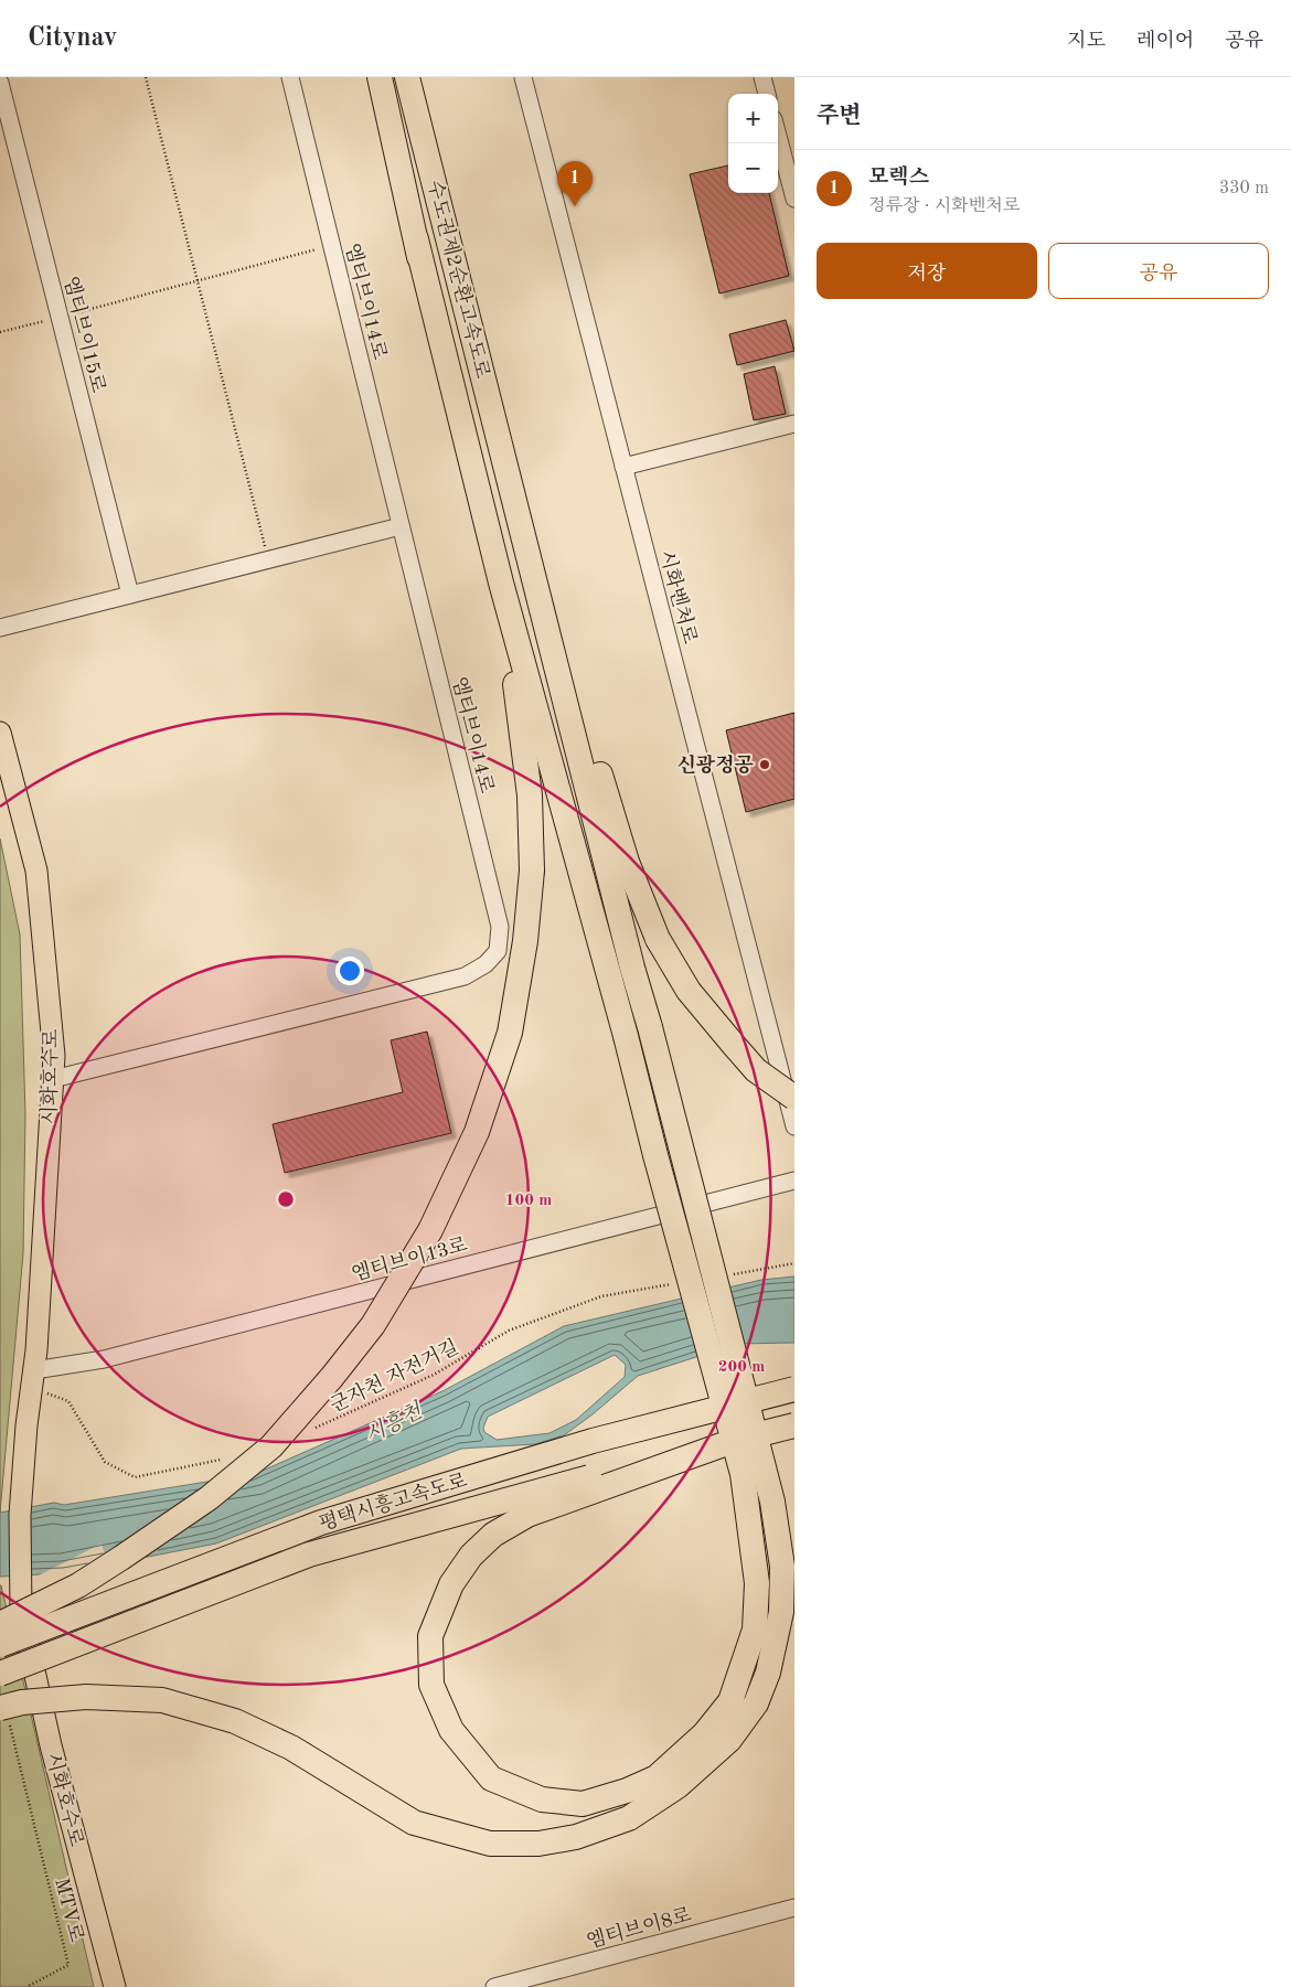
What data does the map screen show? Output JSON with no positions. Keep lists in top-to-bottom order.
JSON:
{
  "streets": {
    "highway": ["수도권제2순환고속도로", "평택시흥고속도로"],
    "main road": ["시화호수로"],
    "street": [
      "엠티브이14로",
      "엠티브이15로",
      "시화벤처로",
      "엠티브이13로",
      "엠티브이8로"
    ],
    "path": ["군자천 자전거길", "MTV로"]
  },
  "crossings": [
    ["엠티브이14로", "시화호수로"],
    ["시화호수로", "엠티브이13로"]
  ],
  "water": ["시흥천"],
  "places": ["신광정공"],
  "page": {
    "header": "Citynav",
    "nav": ["지도", "레이어", "공유"],
    "heading": "주변",
    "map_buttons": ["+", "−"],
    "list": [
      {
        "mark": "1",
        "name": "모렉스",
        "note": "정류장 · 시화벤처로",
        "value": "330 m"
      }
    ],
    "pins": "1",
    "buttons": ["저장", "공유"]
  },
  "rings": ["100 m", "200 m"]
}
